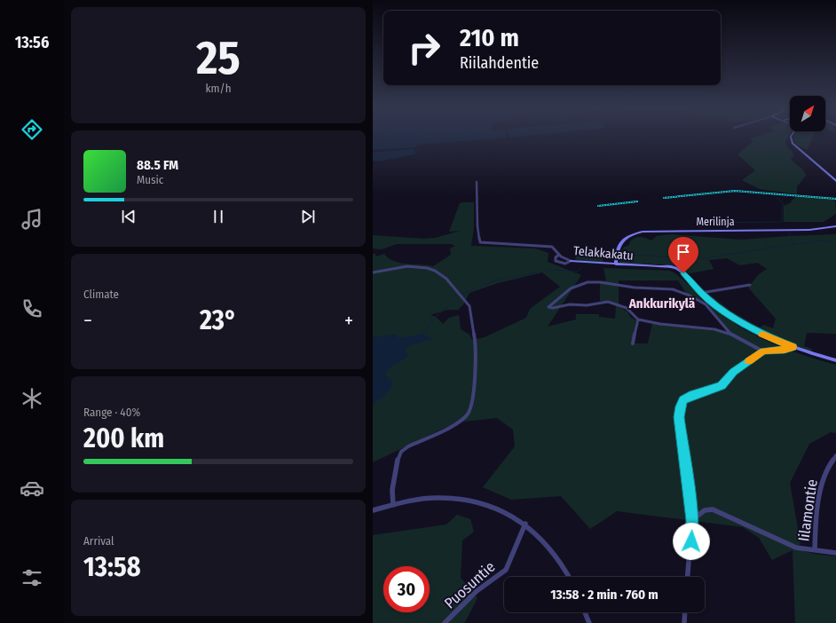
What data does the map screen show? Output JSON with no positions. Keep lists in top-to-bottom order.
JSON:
{
  "streets": {
    "street": [
      "Merilinja",
      "Telakkakatu",
      "Iilamontie",
      "Puosuntie"
    ]
  },
  "crossings": [
    ["Merilinja", "Telakkakatu"]
  ],
  "districts": ["Ankkurikylä"],
  "north": "top right",
  "page": {
    "tabs": "13:56",
    "tile": [
      ["25", "km/h"],
      "Climate",
      ["Range · 40%", "200 km"],
      ["Arrival", "13:58"]
    ],
    "turn": ["210 m", "Riilahdentie"],
    "song": ["88.5 FM", "Music"],
    "heat": ["−", "23°", "+"],
    "limit": "30",
    "trip": "13:58 · 2 min · 760 m"
  }
}
